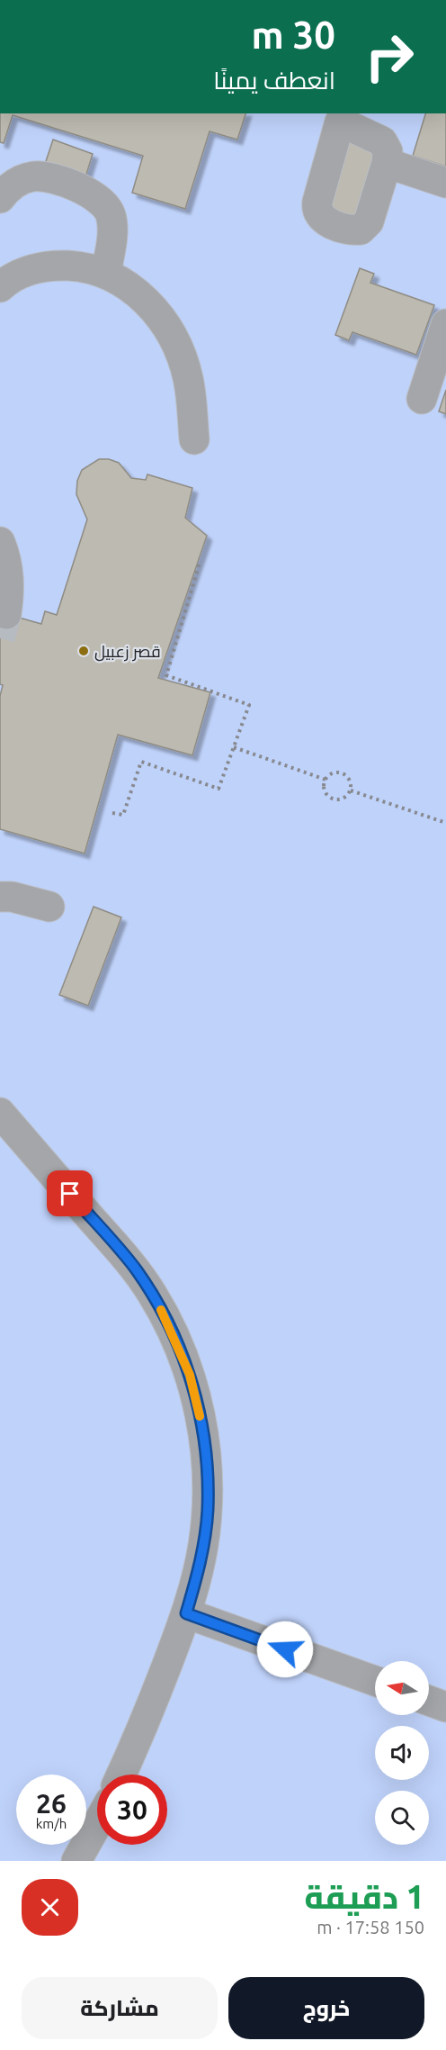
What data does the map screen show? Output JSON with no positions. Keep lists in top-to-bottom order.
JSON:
{
  "places": ["قصر زعبيل"],
  "north": "left",
  "page": {
    "turn": ["30 m", "انعطف يمينًا"],
    "speed": "26 km/h",
    "limit": "30",
    "heading": ["1 دقيقة", "150 m · 17:58"],
    "buttons": ["خروج", "مشاركة"]
  }
}
